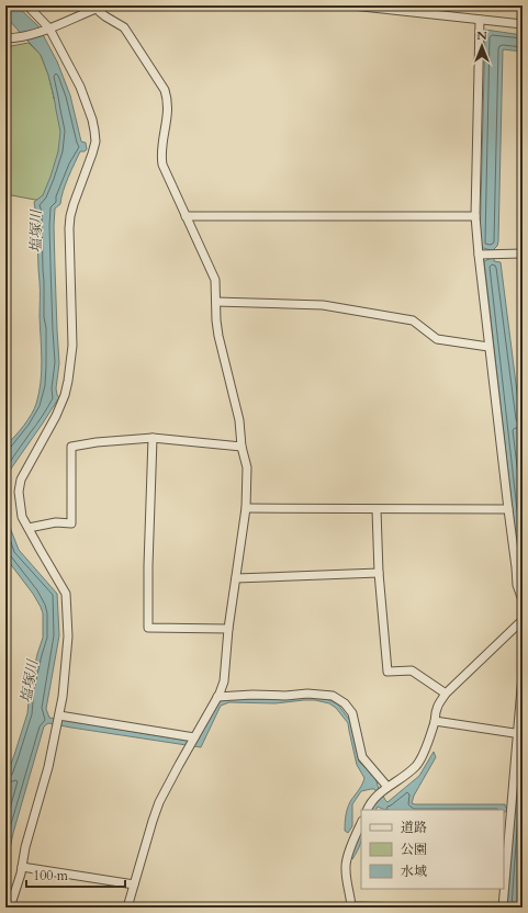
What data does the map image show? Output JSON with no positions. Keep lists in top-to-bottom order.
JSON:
{
  "water": ["塩塚川"],
  "legend": ["道路", "公園", "水域"],
  "scale_bar": "100 m",
  "north": "top"
}
